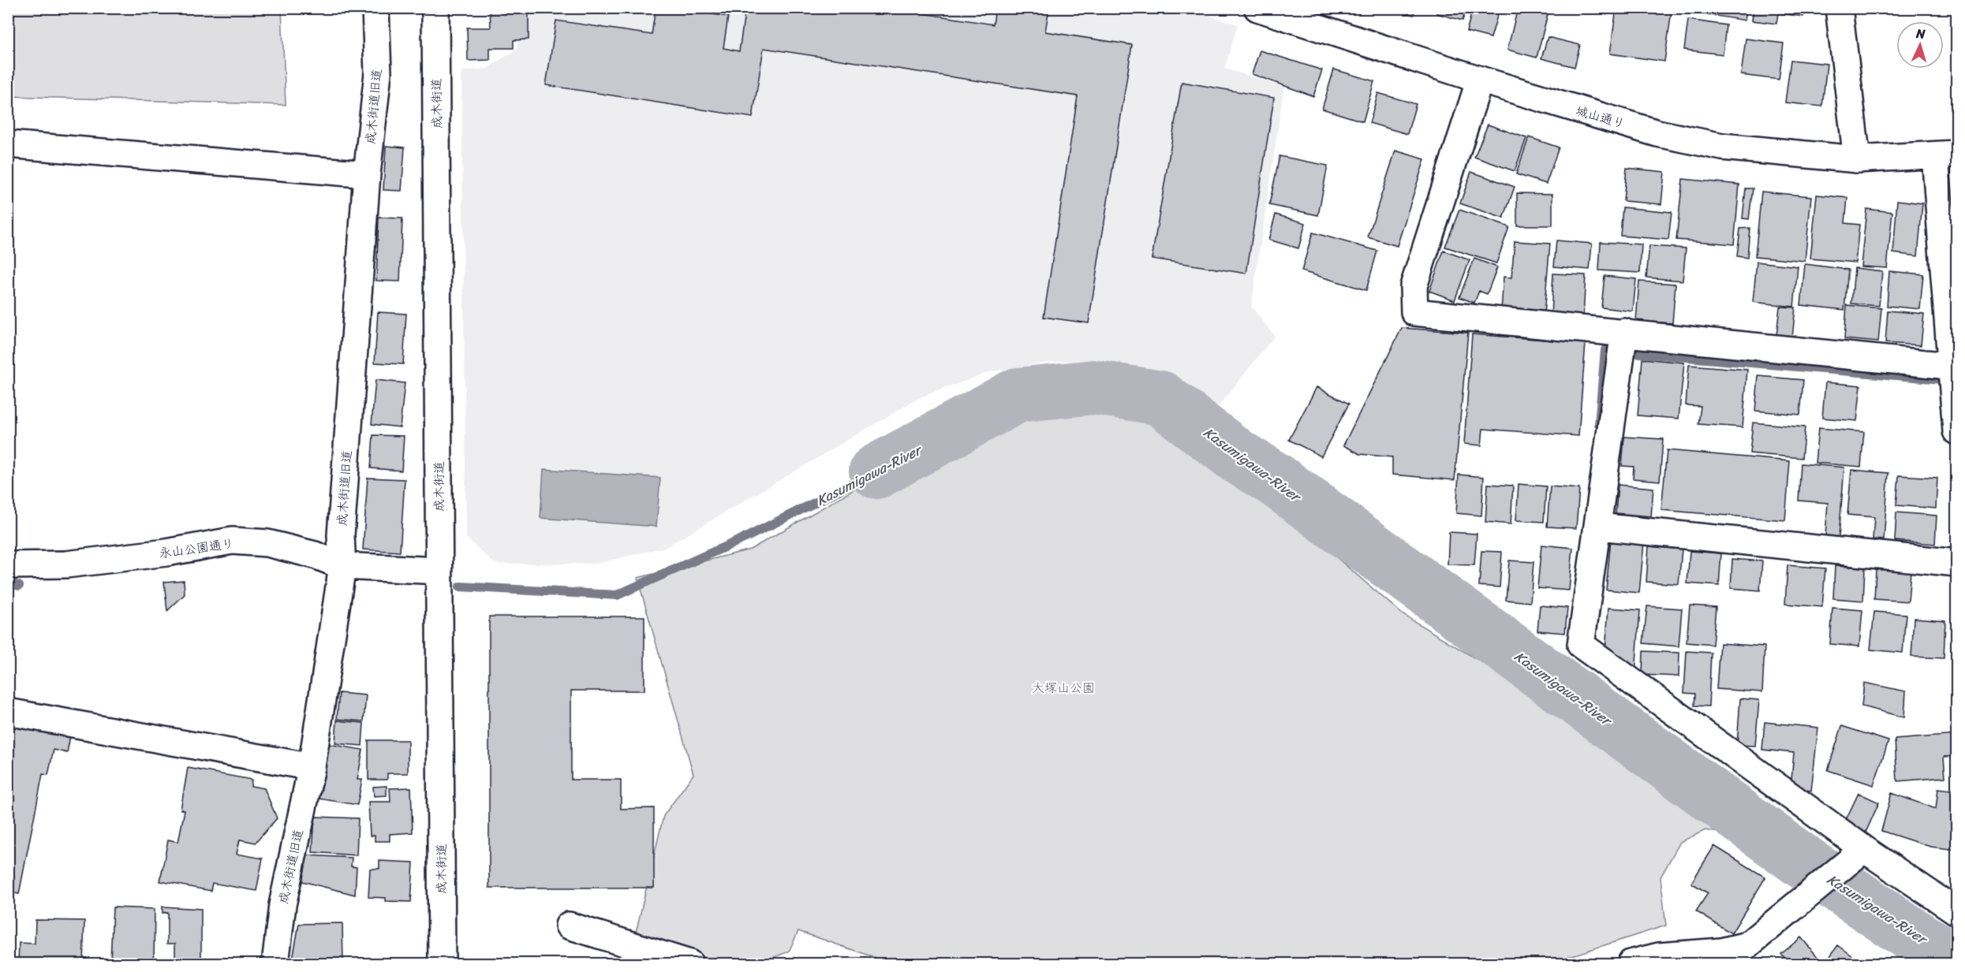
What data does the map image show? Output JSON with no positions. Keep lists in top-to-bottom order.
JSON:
{
  "streets": {
    "street": [
      "成木街道",
      "成木街道旧道",
      "城山通り",
      "永山公園通り"
    ]
  },
  "crossings": [
    ["成木街道", "永山公園通り"],
    ["成木街道旧道", "永山公園通り"]
  ],
  "water": ["Kasumigawa-River"],
  "parks": ["大塚山公園"],
  "north": "top"
}
